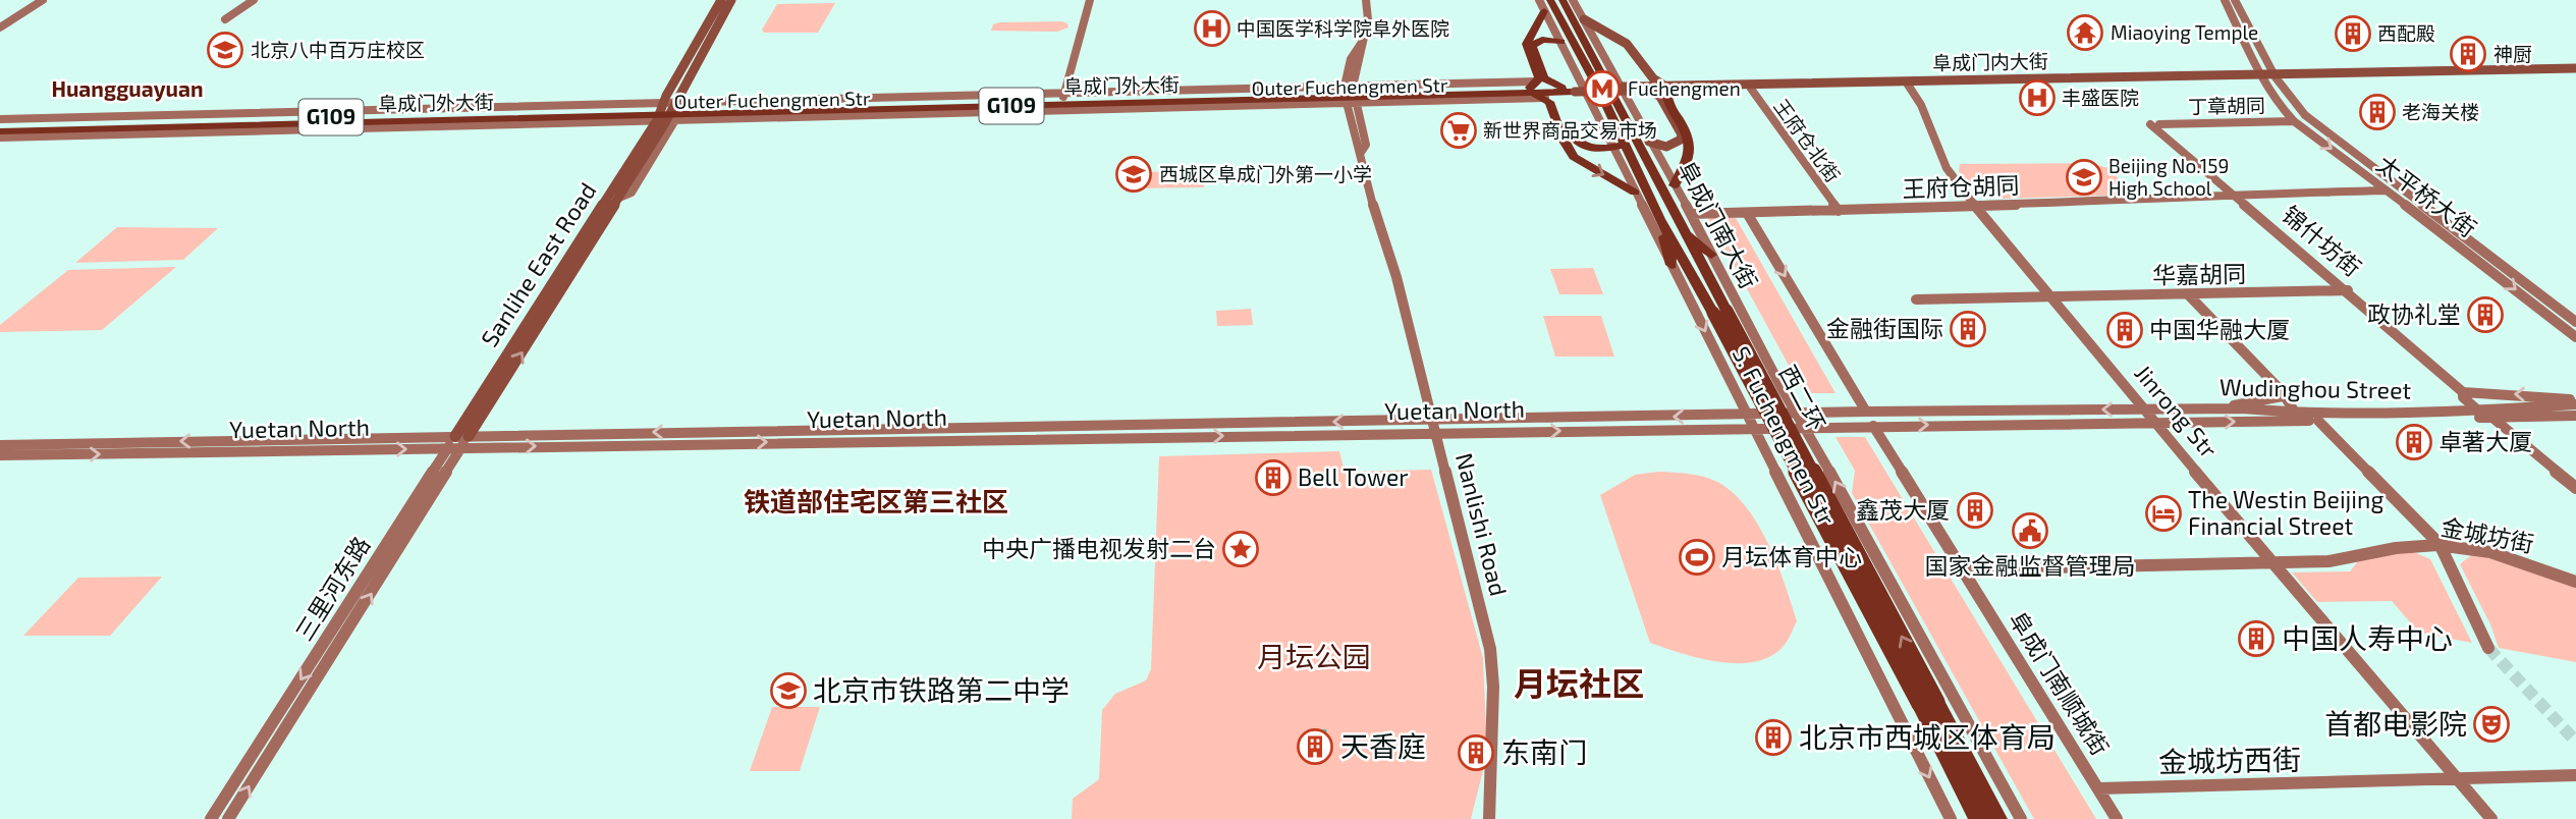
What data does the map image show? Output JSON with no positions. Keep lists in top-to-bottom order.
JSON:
{
  "streets": {
    "highway": [
      "阜成门外大街",
      "Outer Fuchengmen Str",
      "G109",
      "西二环"
    ],
    "main road": ["阜成门内大街", "Sanlihe East Road"],
    "street": [
      "丁章胡同",
      "王府仓北街",
      "王府仓胡同",
      "太平桥大街",
      "阜成门南大街",
      "锦什坊街",
      "华嘉胡同",
      "Wudinghou Street",
      "Yuetan North",
      "Jinrong Str",
      "S. Fuchengmen Str",
      "Nanlishi Road",
      "金城坊街",
      "三里河东路",
      "阜成门南顺城街",
      "金城坊西街"
    ]
  },
  "crossings": [
    ["阜成门内大街", "太平桥大街"],
    ["阜成门内大街", "Jinrong Str"],
    ["阜成门外大街", "Outer Fuchengmen Str"],
    ["阜成门外大街", "Sanlihe East Road"],
    ["阜成门外大街", "Nanlishi Road"],
    ["Outer Fuchengmen Str", "Sanlihe East Road"],
    ["Outer Fuchengmen Str", "Nanlishi Road"],
    ["丁章胡同", "太平桥大街"],
    ["丁章胡同", "锦什坊街"],
    ["王府仓北街", "王府仓胡同"],
    ["王府仓胡同", "太平桥大街"],
    ["王府仓胡同", "阜成门南大街"],
    ["王府仓胡同", "锦什坊街"],
    ["王府仓胡同", "Jinrong Str"],
    ["阜成门南大街", "Wudinghou Street"],
    ["阜成门南大街", "Yuetan North"],
    ["阜成门南大街", "S. Fuchengmen Str"],
    ["锦什坊街", "华嘉胡同"],
    ["锦什坊街", "Wudinghou Street"],
    ["Sanlihe East Road", "Yuetan North"],
    ["Sanlihe East Road", "三里河东路"],
    ["华嘉胡同", "Jinrong Str"],
    ["Wudinghou Street", "Yuetan North"],
    ["Wudinghou Street", "Jinrong Str"],
    ["Wudinghou Street", "S. Fuchengmen Str"],
    ["Wudinghou Street", "阜成门南顺城街"],
    ["Yuetan North", "S. Fuchengmen Str"],
    ["Yuetan North", "Nanlishi Road"],
    ["Yuetan North", "三里河东路"],
    ["Jinrong Str", "金城坊街"],
    ["Jinrong Str", "金城坊西街"],
    ["金城坊街", "阜成门南顺城街"],
    ["阜成门南顺城街", "金城坊西街"]
  ],
  "districts": ["Huangguayuan", "铁道部住宅区第三社区", "月坛社区"],
  "parks": ["月坛公园"],
  "places": {
    "hospital": ["中国医学科学院阜外医院", "丰盛医院"],
    "temple": ["Miaoying Temple"],
    "building": [
      "西配殿",
      "神厨",
      "老海关楼",
      "政协礼堂",
      "金融街国际",
      "中国华融大厦",
      "卓著大厦",
      "Bell Tower",
      "鑫茂大厦",
      "中国人寿中心",
      "北京市西城区体育局",
      "天香庭",
      "东南门"
    ],
    "school or university": [
      "北京八中百万庄校区",
      "西城区阜成门外第一小学",
      "Beijing No.159 High School",
      "北京市铁路第二中学"
    ],
    "metro station": ["Fuchengmen"],
    "supermarket": ["新世界商品交易市场"],
    "hotel": ["The Westin Beijing Financial Street"],
    "public building": ["国家金融监督管理局"],
    "place": ["中央广播电视发射二台"],
    "sports": ["月坛体育中心"],
    "theatre": ["首都电影院"]
  }
}
